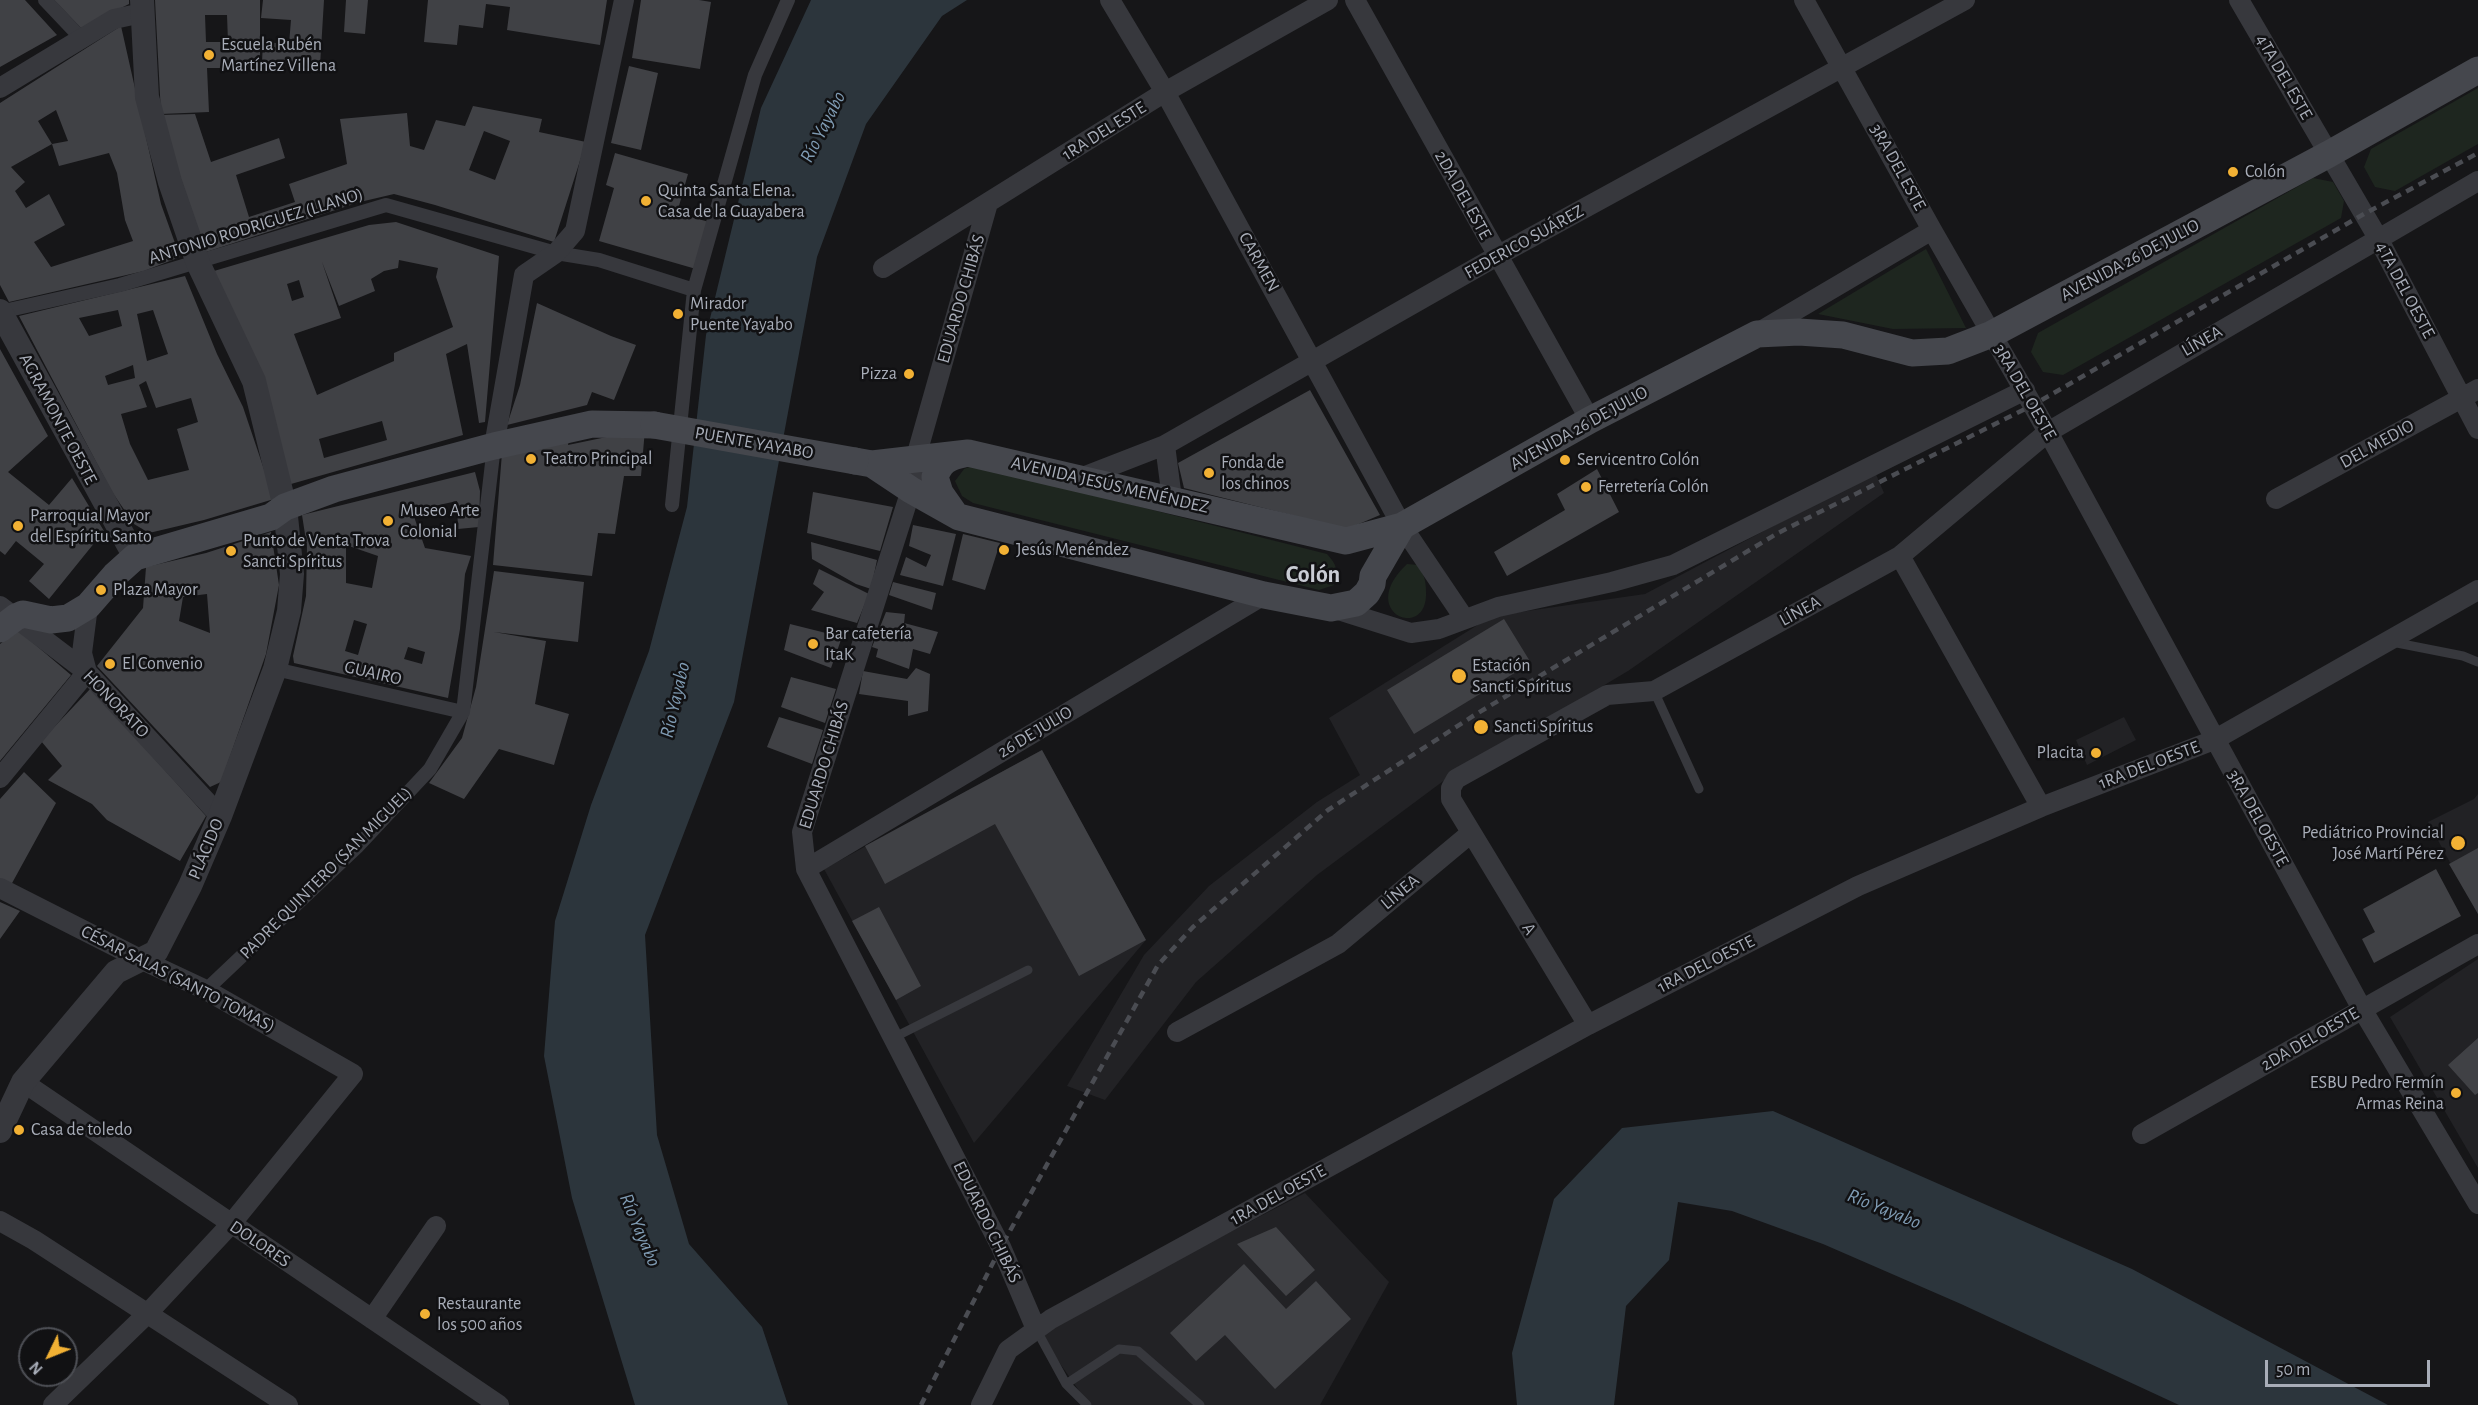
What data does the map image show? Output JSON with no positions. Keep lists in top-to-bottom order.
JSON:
{
  "streets": {
    "main road": ["AVENIDA 26 DE JULIO", "PUENTE YAYABO", "AVENIDA JESÚS MENÉNDEZ"],
    "street": [
      "4TA DEL ESTE",
      "1RA DEL ESTE",
      "3RA DEL ESTE",
      "2DA DEL ESTE",
      "ANTONIO RODRIGUEZ (LLANO)",
      "FEDERICO SUÁREZ",
      "CARMEN",
      "4TA DEL OESTE",
      "EDUARDO CHIBÁS",
      "LÍNEA",
      "3RA DEL OESTE",
      "AGRAMONTE OESTE",
      "DEL MEDIO",
      "GUAIRO",
      "HONORATO",
      "26 DE JULIO",
      "1RA DEL OESTE",
      "PLÁCIDO",
      "PADRE QUINTERO (SAN MIGUEL)",
      "A",
      "CÉSAR SALAS (SANTO TOMAS)",
      "2DA DEL OESTE",
      "DOLORES"
    ]
  },
  "crossings": [
    ["4TA DEL ESTE", "AVENIDA 26 DE JULIO"],
    ["4TA DEL ESTE", "4TA DEL OESTE"],
    ["1RA DEL ESTE", "CARMEN"],
    ["1RA DEL ESTE", "EDUARDO CHIBÁS"],
    ["3RA DEL ESTE", "FEDERICO SUÁREZ"],
    ["3RA DEL ESTE", "AVENIDA 26 DE JULIO"],
    ["3RA DEL ESTE", "3RA DEL OESTE"],
    ["2DA DEL ESTE", "FEDERICO SUÁREZ"],
    ["2DA DEL ESTE", "AVENIDA 26 DE JULIO"],
    ["ANTONIO RODRIGUEZ (LLANO)", "AGRAMONTE OESTE"],
    ["ANTONIO RODRIGUEZ (LLANO)", "PLÁCIDO"],
    ["ANTONIO RODRIGUEZ (LLANO)", "PADRE QUINTERO (SAN MIGUEL)"],
    ["FEDERICO SUÁREZ", "CARMEN"],
    ["FEDERICO SUÁREZ", "AVENIDA JESÚS MENÉNDEZ"],
    ["AVENIDA 26 DE JULIO", "CARMEN"],
    ["AVENIDA 26 DE JULIO", "4TA DEL OESTE"],
    ["AVENIDA 26 DE JULIO", "3RA DEL OESTE"],
    ["AVENIDA 26 DE JULIO", "AVENIDA JESÚS MENÉNDEZ"],
    ["4TA DEL OESTE", "LÍNEA"],
    ["4TA DEL OESTE", "DEL MEDIO"],
    ["EDUARDO CHIBÁS", "AVENIDA JESÚS MENÉNDEZ"],
    ["EDUARDO CHIBÁS", "26 DE JULIO"],
    ["EDUARDO CHIBÁS", "1RA DEL OESTE"],
    ["LÍNEA", "3RA DEL OESTE"],
    ["LÍNEA", "A"],
    ["3RA DEL OESTE", "1RA DEL OESTE"],
    ["3RA DEL OESTE", "2DA DEL OESTE"],
    ["AGRAMONTE OESTE", "PUENTE YAYABO"],
    ["PUENTE YAYABO", "AVENIDA JESÚS MENÉNDEZ"],
    ["PUENTE YAYABO", "PLÁCIDO"],
    ["PUENTE YAYABO", "PADRE QUINTERO (SAN MIGUEL)"],
    ["GUAIRO", "PLÁCIDO"],
    ["GUAIRO", "PADRE QUINTERO (SAN MIGUEL)"],
    ["HONORATO", "PLÁCIDO"],
    ["1RA DEL OESTE", "A"],
    ["PLÁCIDO", "CÉSAR SALAS (SANTO TOMAS)"],
    ["PLÁCIDO", "DOLORES"],
    ["PADRE QUINTERO (SAN MIGUEL)", "CÉSAR SALAS (SANTO TOMAS)"],
    ["CÉSAR SALAS (SANTO TOMAS)", "DOLORES"]
  ],
  "districts": ["Colón"],
  "water": ["Río Yayabo"],
  "places": [
    "Escuela Rubén Martínez Villena",
    "Colón",
    "Quinta Santa Elena. Casa de la Guayabera",
    "Mirador Puente Yayabo",
    "Pizza",
    "Teatro Principal",
    "Servicentro Colón",
    "Fonda de los chinos",
    "Ferretería Colón",
    "Museo Arte Colonial",
    "Parroquial Mayor del Espíritu Santo",
    "Jesús Menéndez",
    "Punto de Venta Trova Sancti Spíritus",
    "Plaza Mayor",
    "Bar cafetería ItaK",
    "El Convenio",
    "Estación Sancti Spíritus",
    "Sancti Spíritus",
    "Placita",
    "Pediátrico Provincial José Martí Pérez",
    "ESBU Pedro Fermín Armas Reina",
    "Casa de toledo",
    "Restaurante los 500 años"
  ],
  "scale_bar": "50 m",
  "north": "bottom left"
}
